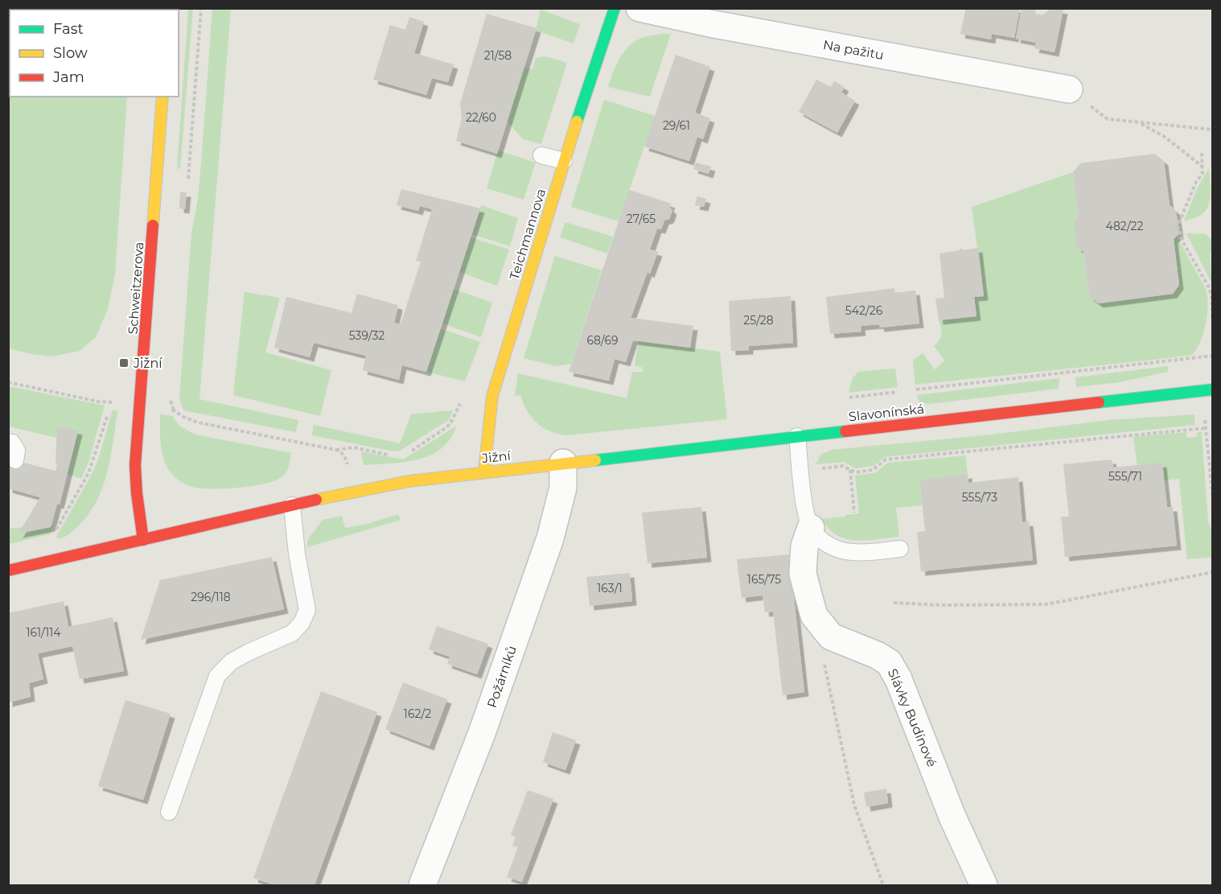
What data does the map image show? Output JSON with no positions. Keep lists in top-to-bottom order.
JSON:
{
  "streets": {
    "main road": [
      "Teichmannova",
      "Schweitzerova",
      "Slavonínská",
      "Jižní"
    ],
    "street": ["Na pažitu", "Požárníků", "Slávky Budínové"]
  },
  "crossings": [
    ["Teichmannova", "Jižní"],
    ["Schweitzerova", "Jižní"],
    ["Slavonínská", "Jižní"],
    ["Slavonínská", "Požárníků"],
    ["Jižní", "Požárníků"]
  ],
  "places": {
    "transit": ["Jižní"]
  },
  "house_numbers": [
    "21/58",
    "22/60",
    "29/61",
    "27/65",
    "482/22",
    "542/26",
    "25/28",
    "539/32",
    "68/69",
    "555/71",
    "555/73",
    "165/75",
    "163/1",
    "296/118",
    "161/114",
    "162/2"
  ],
  "legend": ["Fast", "Slow", "Jam"]
}
